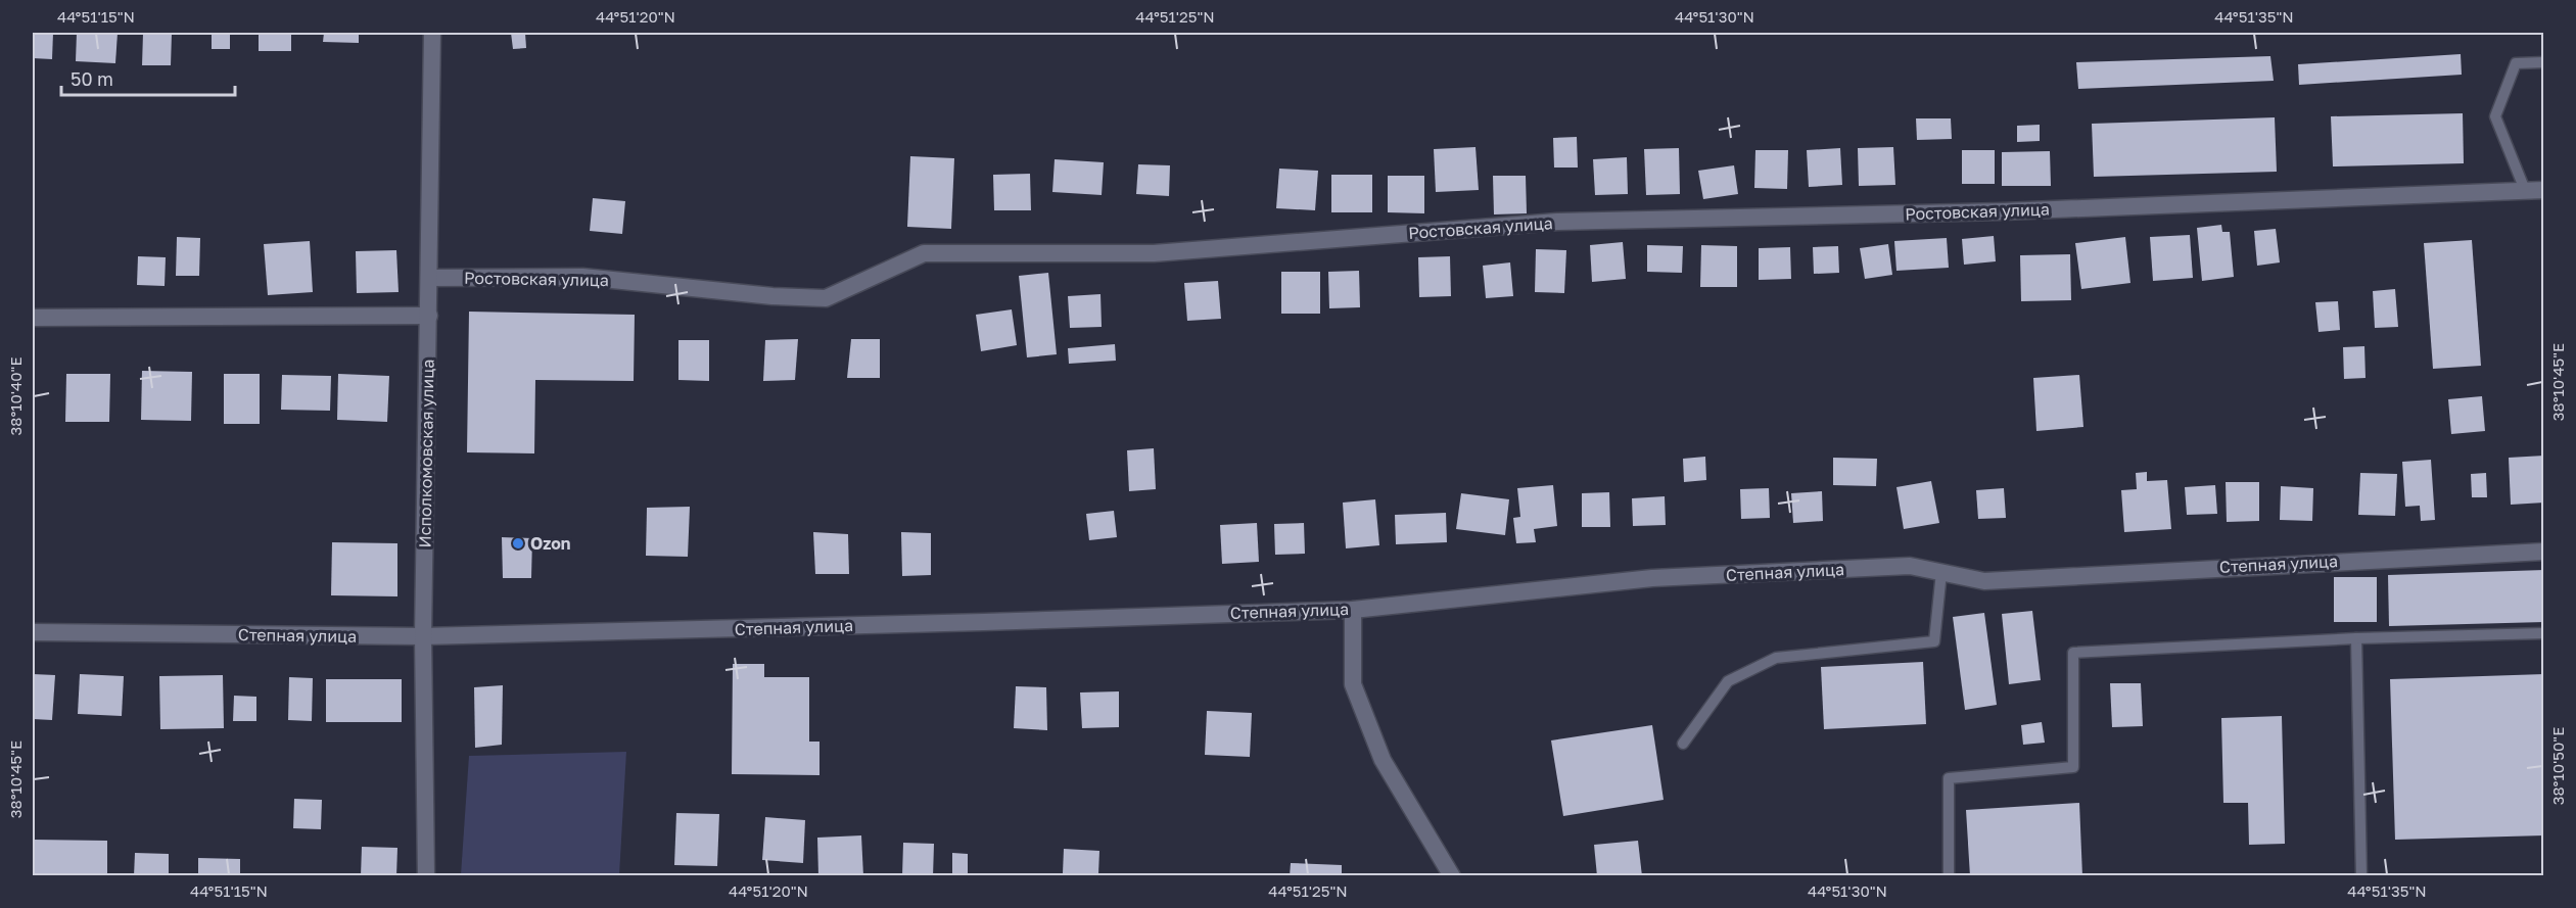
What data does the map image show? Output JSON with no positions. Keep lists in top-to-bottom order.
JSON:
{
  "streets": {
    "street": ["Ростовская улица", "Исполкомовская улица", "Степная улица"]
  },
  "crossings": [
    ["Ростовская улица", "Исполкомовская улица"],
    ["Исполкомовская улица", "Степная улица"]
  ],
  "places": ["Ozon"],
  "scale_bar": "50 m",
  "coordinates": [
    "44°51'15\"N",
    "44°51'20\"N",
    "44°51'25\"N",
    "44°51'30\"N",
    "44°51'35\"N",
    "38°10'45\"E",
    "38°10'40\"E",
    "38°10'50\"E"
  ]
}
